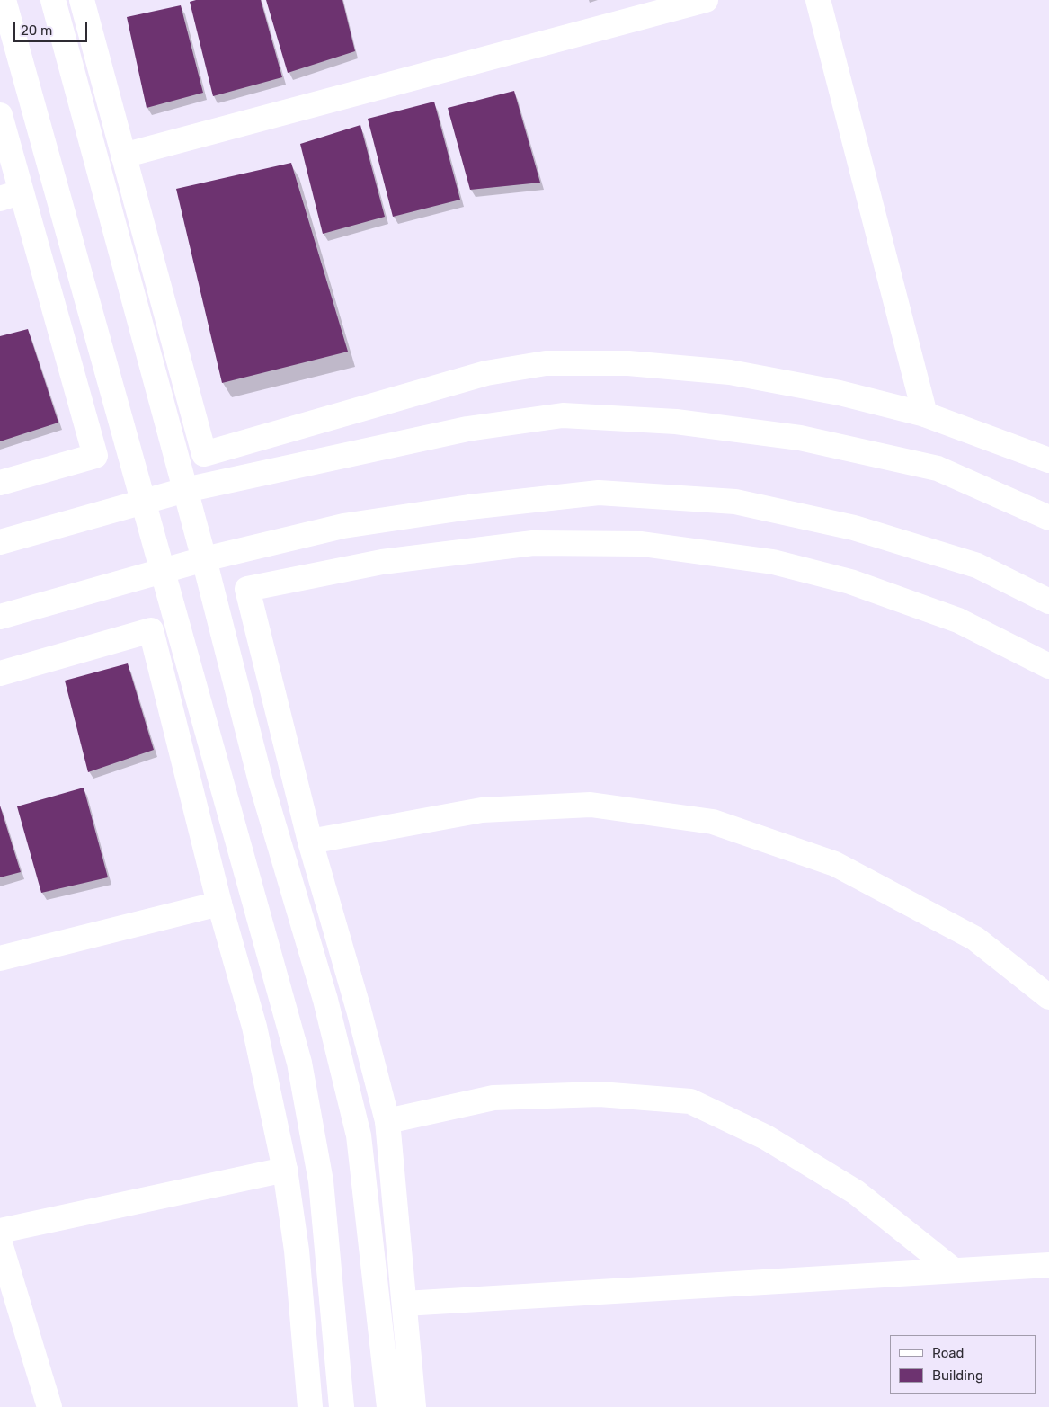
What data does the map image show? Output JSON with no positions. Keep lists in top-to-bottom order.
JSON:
{
  "legend": ["Road", "Building"],
  "scale_bar": "20 m"
}
